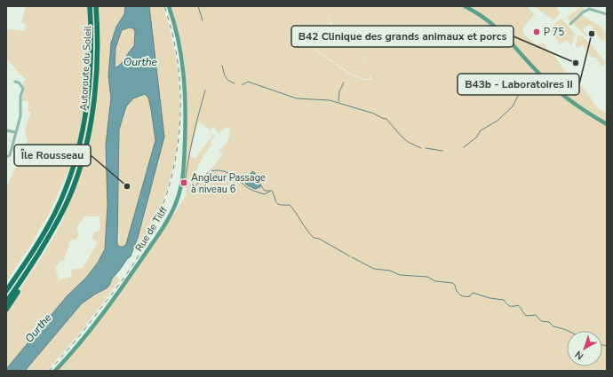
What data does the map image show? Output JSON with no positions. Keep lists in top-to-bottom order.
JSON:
{
  "streets": {
    "highway": ["Autoroute du Soleil"],
    "main road": ["Rue de Tilff"]
  },
  "water": ["Ourthe"],
  "places": {
    "other": [
      "P 75",
      "B43b - Laboratoires II",
      "B42 Clinique des grands animaux et porcs",
      "Île Rousseau"
    ],
    "transit": ["Angleur Passage à niveau 6"]
  },
  "north": "bottom left"
}
